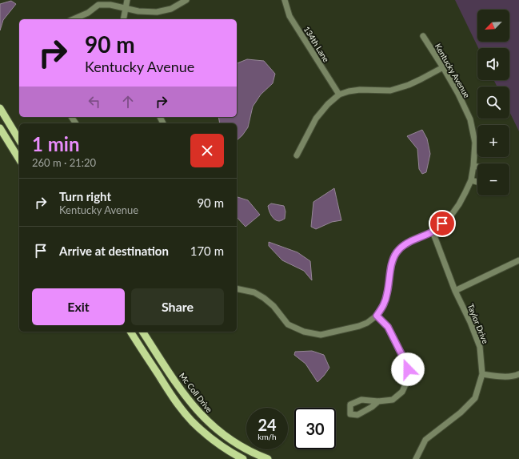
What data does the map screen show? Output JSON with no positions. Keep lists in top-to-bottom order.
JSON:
{
  "streets": {
    "main road": ["Mc Coll Drive"],
    "street": ["134th Lane", "Kentucky Avenue", "Taylor Drive"]
  },
  "crossings": [
    ["Kentucky Avenue", "Taylor Drive"]
  ],
  "north": "bottom left",
  "page": {
    "map_buttons": ["+", "−"],
    "turn": ["90 m", "Kentucky Avenue"],
    "heading": ["1 min", "260 m · 21:20"],
    "list": [
      {
        "name": "Turn right",
        "note": "Kentucky Avenue",
        "value": "90 m"
      },
      {
        "name": "Arrive at destination",
        "value": "170 m"
      }
    ],
    "buttons": ["Exit", "Share"],
    "speed": "24 km/h",
    "limit": "30"
  }
}
